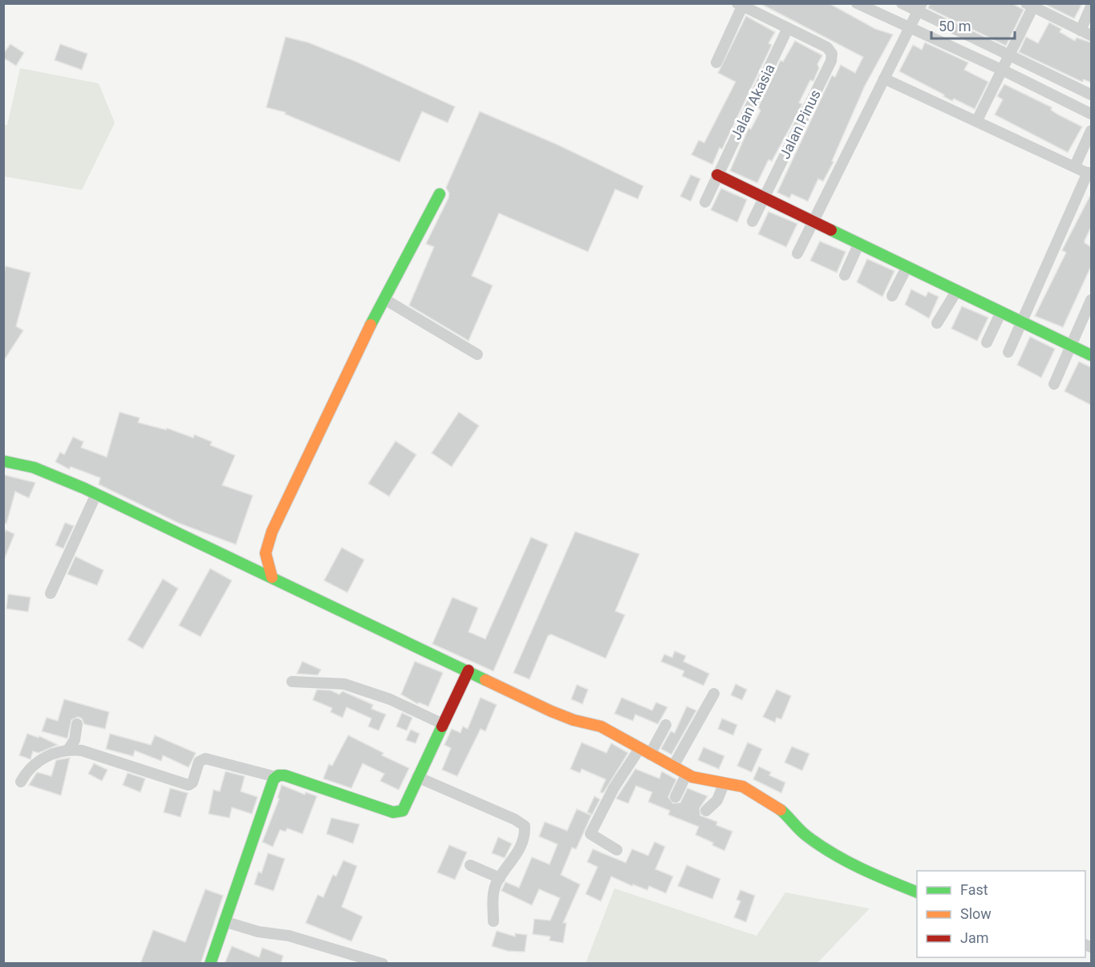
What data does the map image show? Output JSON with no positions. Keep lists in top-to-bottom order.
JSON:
{
  "streets": {
    "street": ["Jalan Akasia", "Jalan Pinus"]
  },
  "crossings": [
    ["Jalan Akasia", "Jalan Pinus"]
  ],
  "legend": ["Fast", "Slow", "Jam"],
  "scale_bar": "50 m"
}
